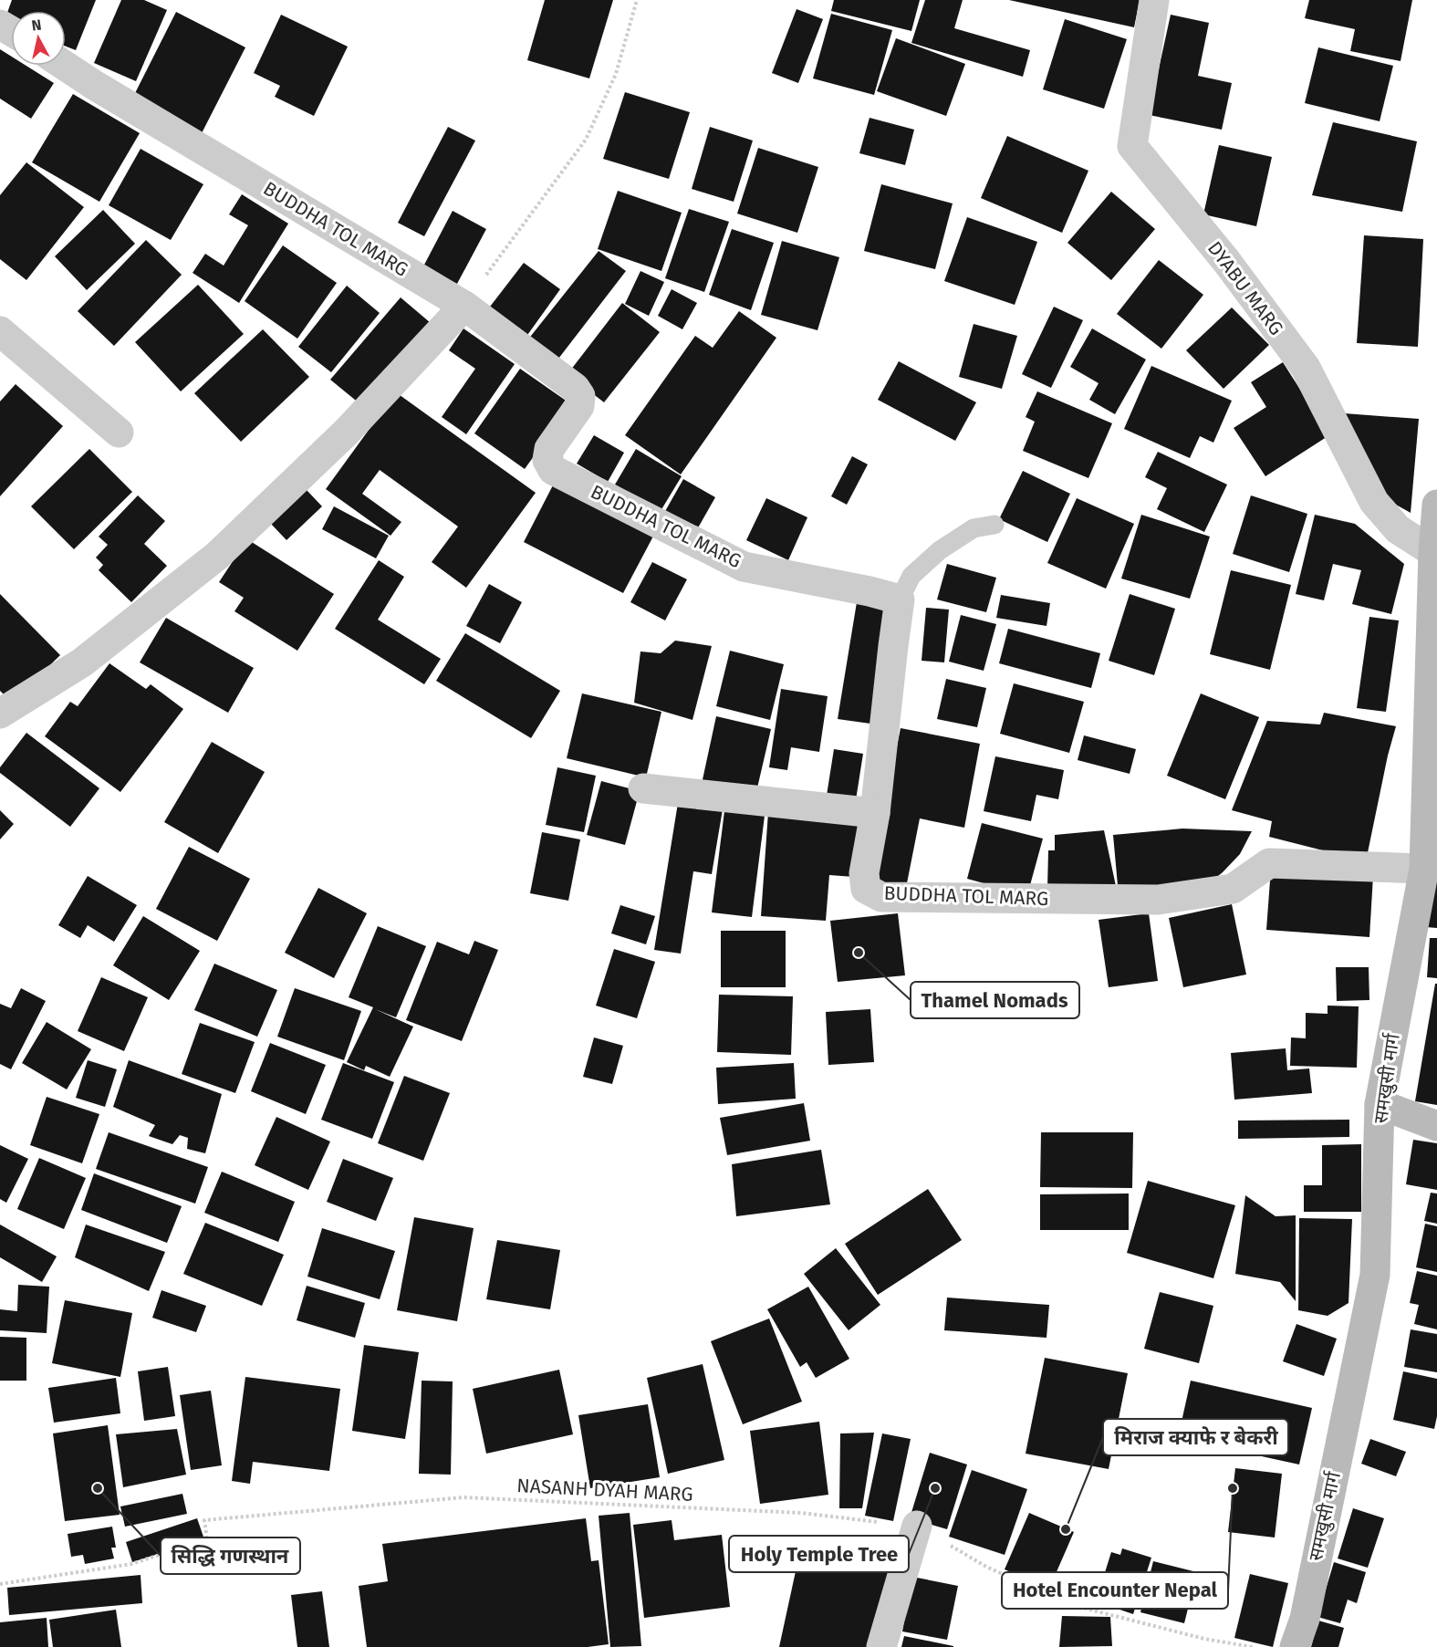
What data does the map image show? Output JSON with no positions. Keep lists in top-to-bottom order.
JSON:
{
  "streets": {
    "main road": ["समखुसी मार्ग"],
    "street": ["BUDDHA TOL MARG", "DYABU MARG"],
    "path": ["NASANH DYAH MARG"]
  },
  "crossings": [
    ["BUDDHA TOL MARG", "समखुसी मार्ग"],
    ["DYABU MARG", "समखुसी मार्ग"]
  ],
  "places": [
    "Thamel Nomads",
    "सिद्धि गणस्थान",
    "Holy Temple Tree",
    "Hotel Encounter Nepal",
    "मिराज क्याफे र बेकरी"
  ],
  "north": "top"
}
